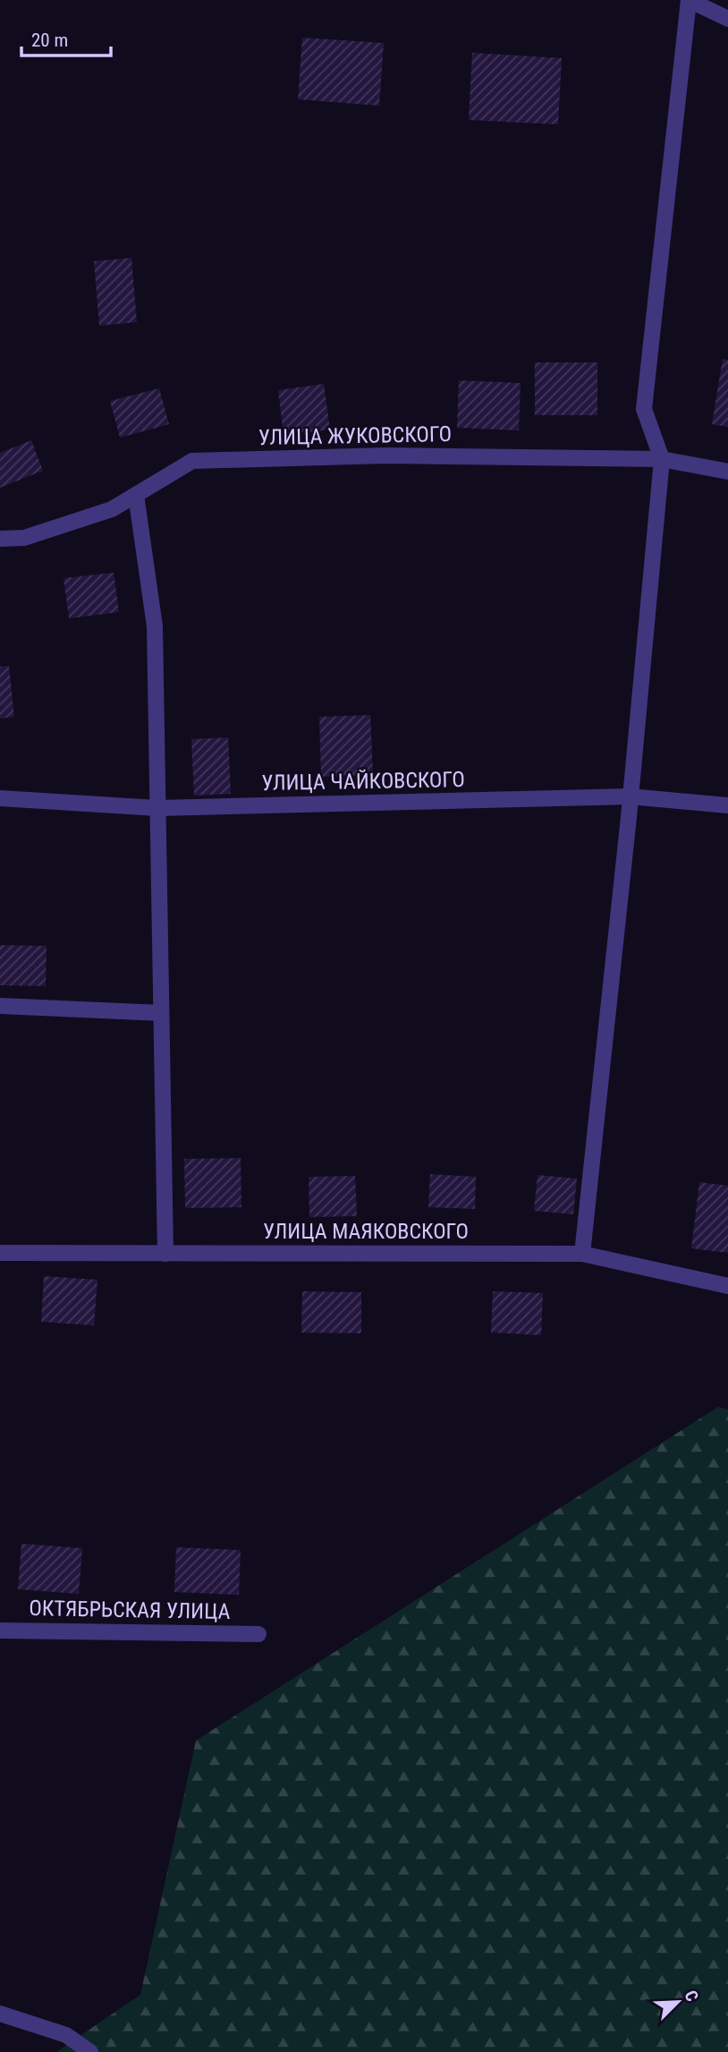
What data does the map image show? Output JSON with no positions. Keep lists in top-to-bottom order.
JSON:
{
  "streets": {
    "street": [
      "УЛИЦА ЖУКОВСКОГО",
      "УЛИЦА ЧАЙКОВСКОГО",
      "УЛИЦА МАЯКОВСКОГО",
      "ОКТЯБРЬСКАЯ УЛИЦА"
    ]
  },
  "scale_bar": "20 m",
  "north": "top right"
}
